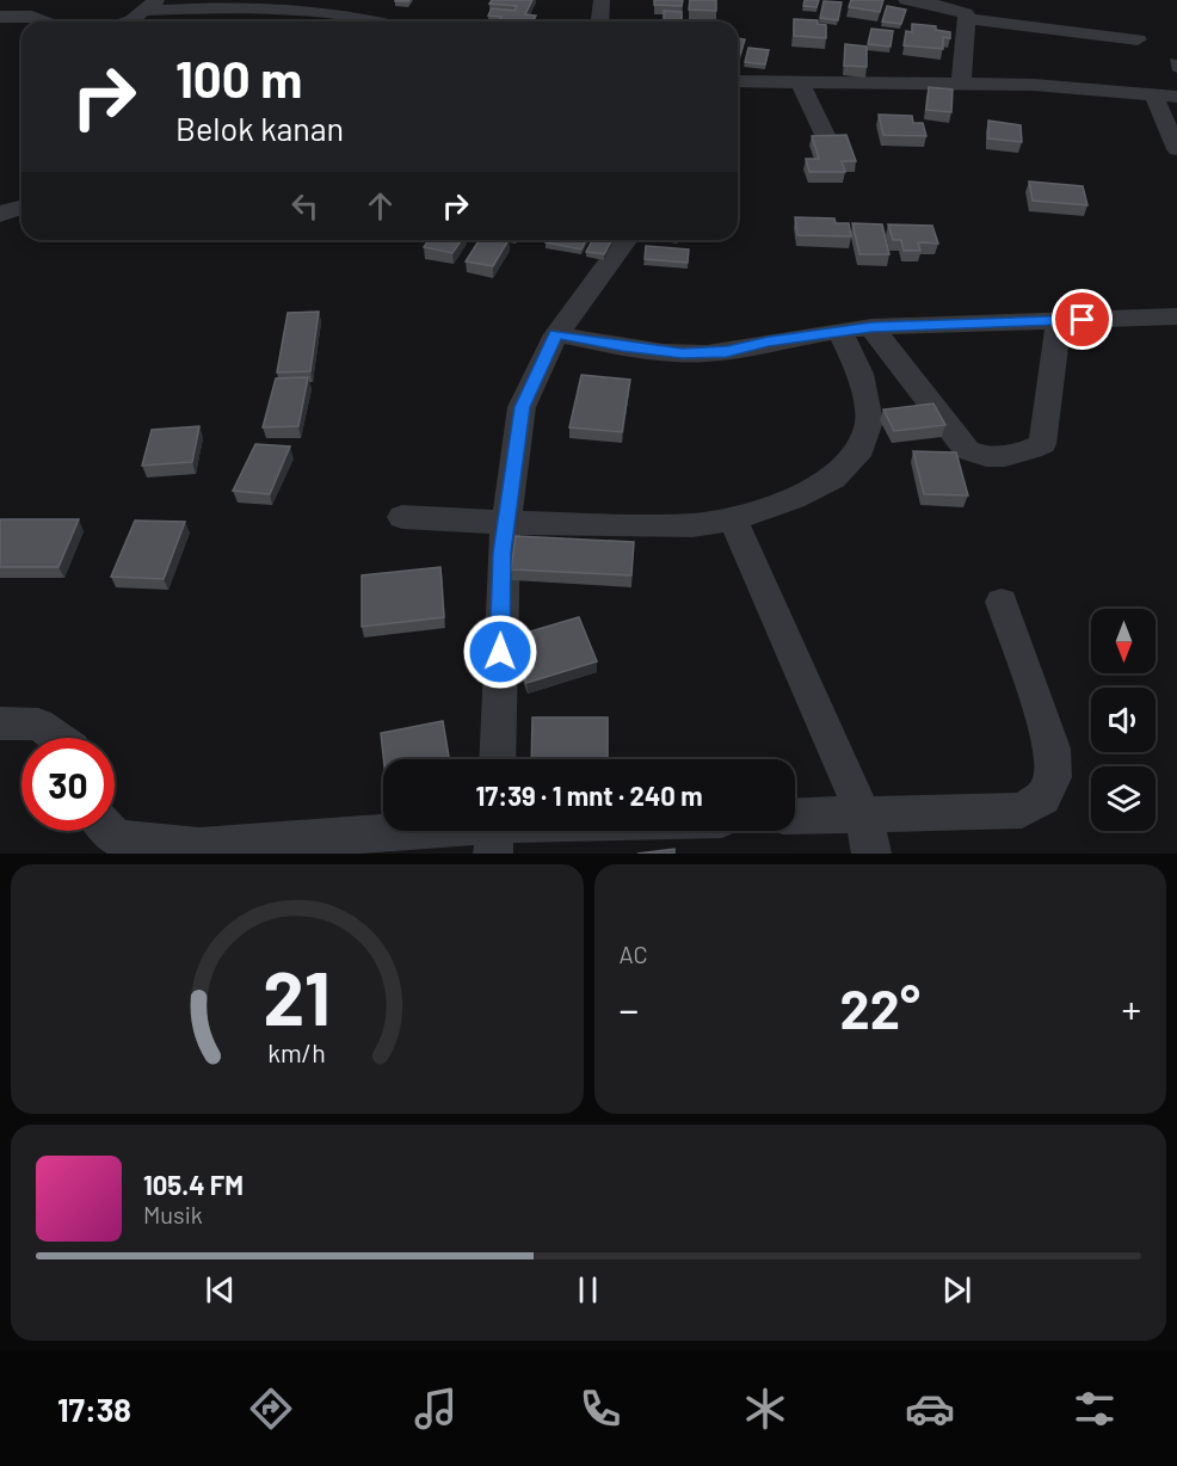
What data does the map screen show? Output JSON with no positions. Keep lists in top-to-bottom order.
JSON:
{
  "north": "bottom",
  "page": {
    "turn": ["100 m", "Belok kanan"],
    "limit": "30",
    "trip": "17:39 · 1 mnt · 240 m",
    "tile": "AC",
    "heat": ["−", "22°", "+"],
    "song": ["105.4 FM", "Musik"],
    "tabs": "17:38",
    "gauge": ["21", "km/h"]
  }
}
